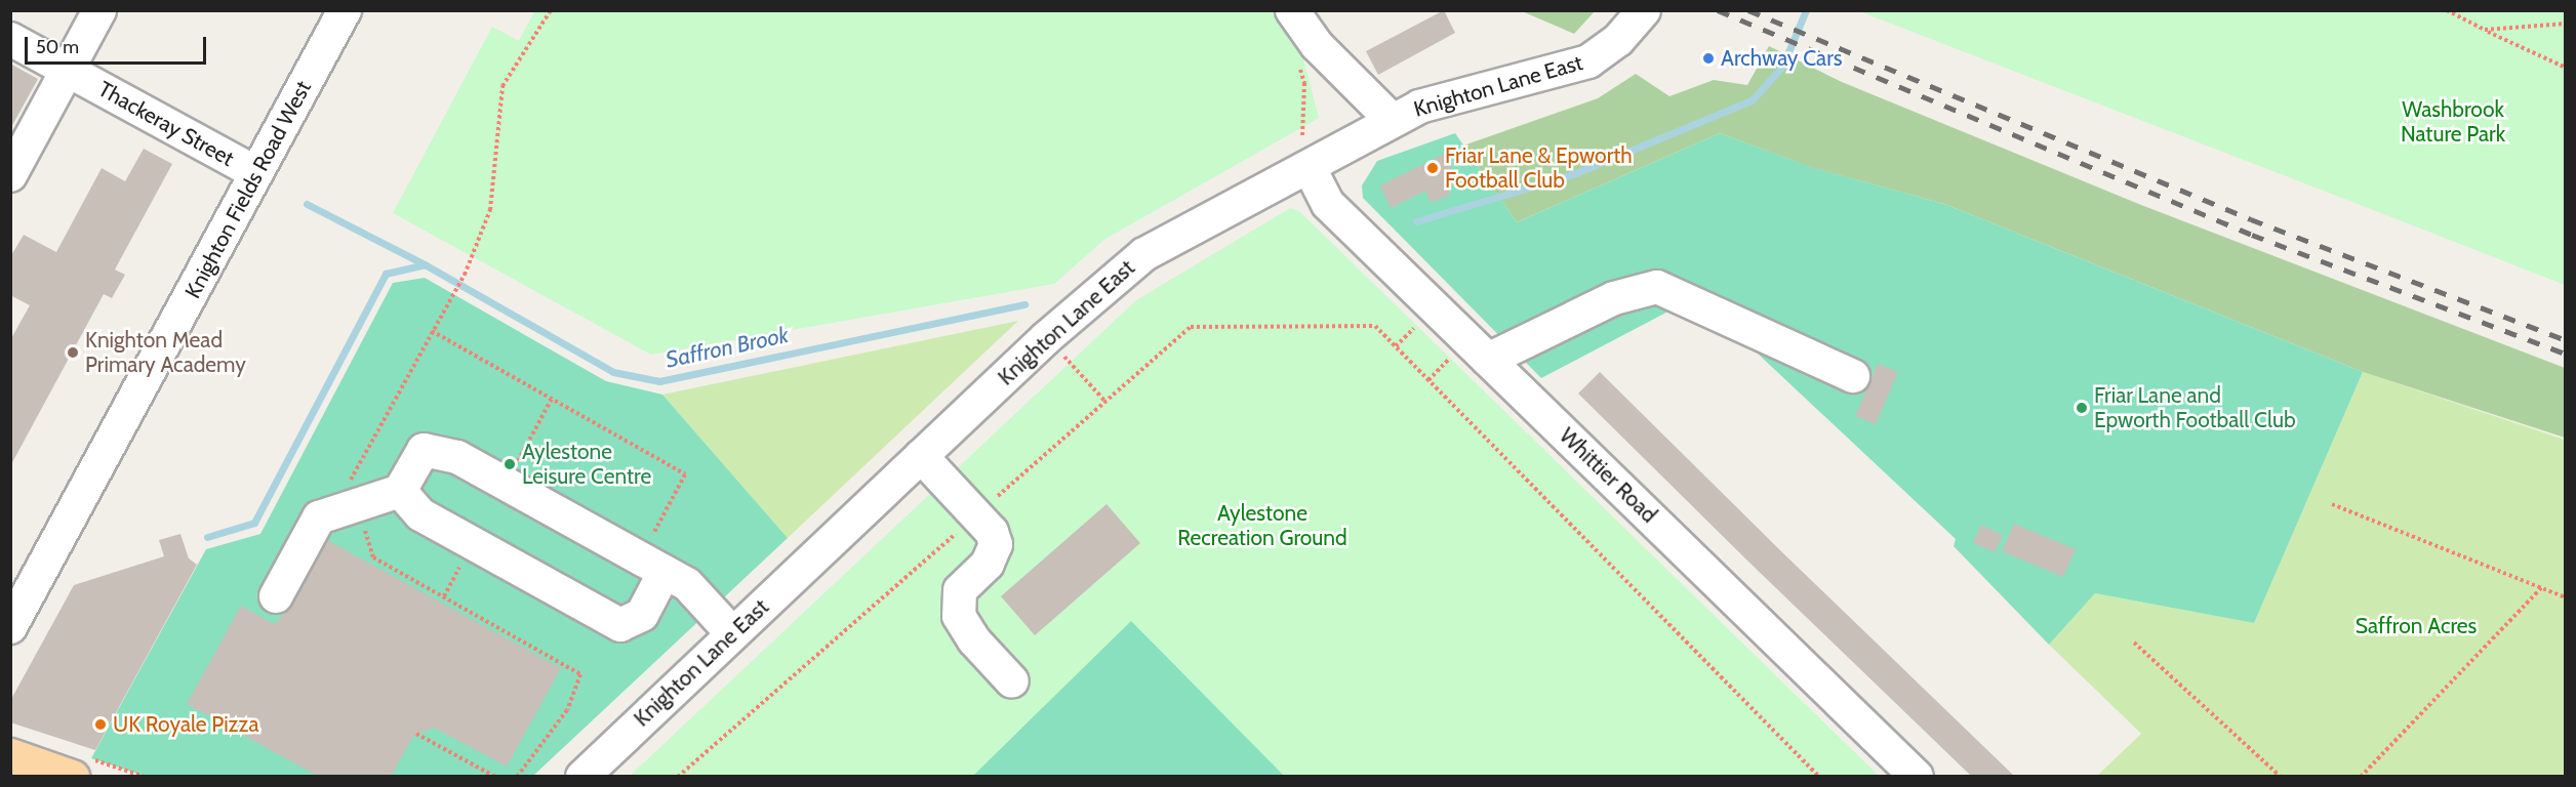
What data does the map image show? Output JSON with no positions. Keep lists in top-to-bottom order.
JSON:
{
  "streets": {
    "street": [
      "Knighton Lane East",
      "Thackeray Street",
      "Knighton Fields Road West",
      "Whittier Road"
    ]
  },
  "crossings": [
    ["Knighton Lane East", "Whittier Road"],
    ["Thackeray Street", "Knighton Fields Road West"]
  ],
  "water": ["Saffron Brook"],
  "parks": ["Washbrook Nature Park", "Aylestone Recreation Ground", "Saffron Acres"],
  "places": [
    "Archway Cars",
    "Friar Lane & Epworth Football Club",
    "Knighton Mead Primary Academy",
    "Friar Lane and Epworth Football Club",
    "Aylestone Leisure Centre",
    "UK Royale Pizza"
  ],
  "scale_bar": "50 m"
}
